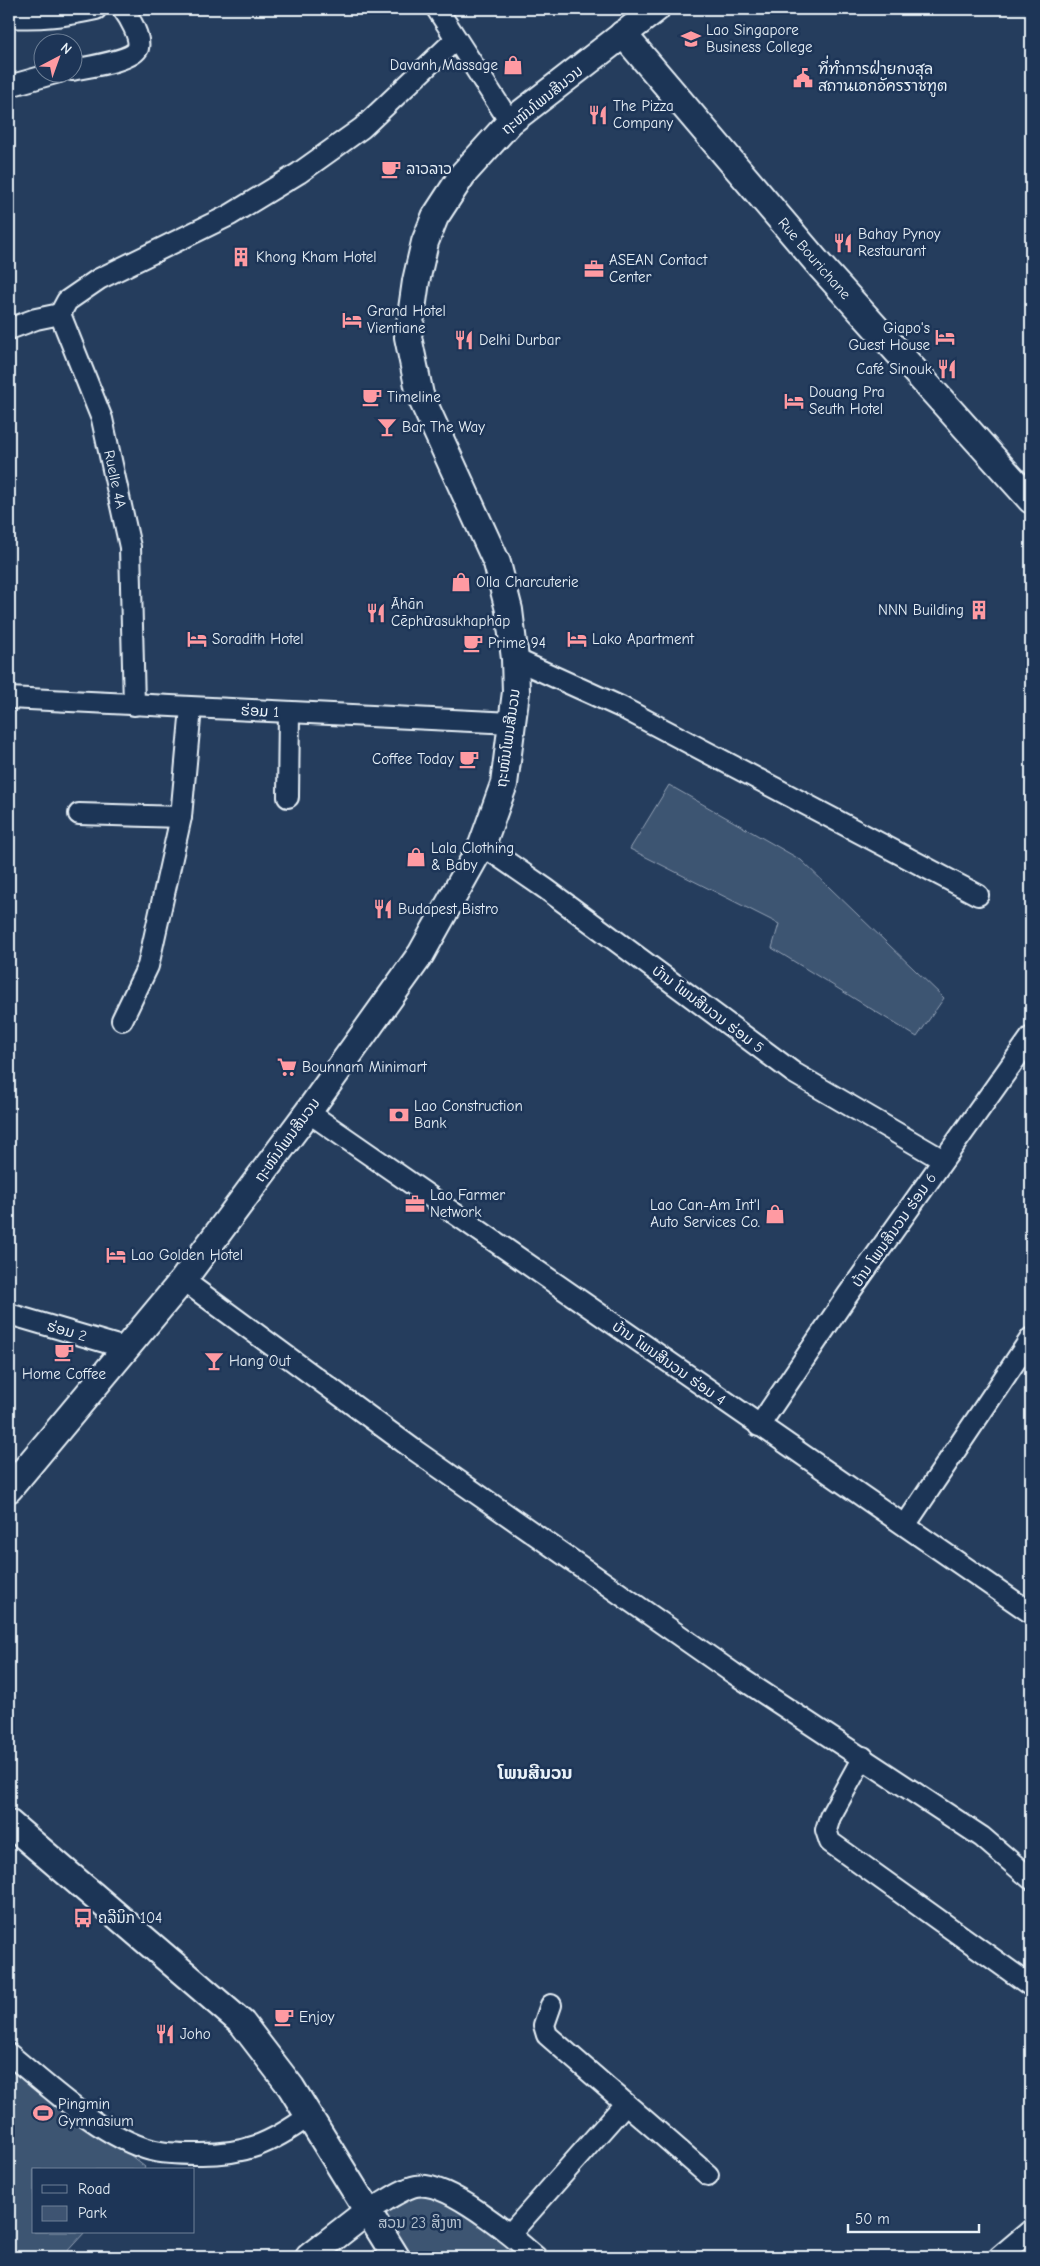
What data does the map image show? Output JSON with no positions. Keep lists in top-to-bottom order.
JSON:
{
  "streets": {
    "street": [
      "ຖະໜົນໂພນສີນວນ",
      "Rue Bourichane",
      "Ruelle 4A",
      "ຮ່ອມ 1",
      "ບ້ານ ໂພນສີນວນ ຮ່ອມ 5",
      "ບ້ານ ໂພນສີນວນ ຮ່ອມ 6",
      "ຮ່ອມ 2",
      "ບ້ານ ໂພນສີນວນ ຮ່ອມ 4"
    ]
  },
  "crossings": [
    ["ຖະໜົນໂພນສີນວນ", "Rue Bourichane"],
    ["ຖະໜົນໂພນສີນວນ", "ຮ່ອມ 1"],
    ["ຖະໜົນໂພນສີນວນ", "ບ້ານ ໂພນສີນວນ ຮ່ອມ 5"],
    ["ຖະໜົນໂພນສີນວນ", "ຮ່ອມ 2"],
    ["ຖະໜົນໂພນສີນວນ", "ບ້ານ ໂພນສີນວນ ຮ່ອມ 4"],
    ["Ruelle 4A", "ຮ່ອມ 1"],
    ["ບ້ານ ໂພນສີນວນ ຮ່ອມ 5", "ບ້ານ ໂພນສີນວນ ຮ່ອມ 6"],
    ["ບ້ານ ໂພນສີນວນ ຮ່ອມ 6", "ບ້ານ ໂພນສີນວນ ຮ່ອມ 4"]
  ],
  "districts": ["ໂພນສີນວນ"],
  "parks": ["ສວນ 23 ສິງຫາ"],
  "places": {
    "school or university": ["Lao Singapore Business College"],
    "shop": [
      "Davanh Massage",
      "Olla Charcuterie",
      "Lala Clothing & Baby",
      "Lao Can-Am Int'l Auto Services Co."
    ],
    "public building": ["ที่ทำการฝ่ายกงสุล สถานเอกอัครราชทูต"],
    "restaurant": [
      "The Pizza Company",
      "Bahay Pynoy Restaurant",
      "Delhi Durbar",
      "Café Sinouk",
      "Āhān Cēphư̄asukhaphāp",
      "Budapest Bistro",
      "Joho"
    ],
    "cafe": [
      "ລາວລາວ",
      "Timeline",
      "Prime 94",
      "Coffee Today",
      "Home Coffee",
      "Enjoy"
    ],
    "building": ["Khong Kham Hotel", "NNN Building"],
    "office": ["ASEAN Contact Center", "Lao Farmer Network"],
    "hotel": [
      "Grand Hotel Vientiane",
      "Giapo's Guest House",
      "Douang Pra Seuth Hotel",
      "Soradith Hotel",
      "Lako Apartment",
      "Lao Golden Hotel"
    ],
    "bar": ["Bar The Way", "Hang Out"],
    "supermarket": ["Bounnam Minimart"],
    "bank": ["Lao Construction Bank"],
    "bus stop": ["ຄລີນິກ 104"],
    "sports": ["Pingmin Gymnasium"]
  },
  "legend": ["Road", "Park"],
  "scale_bar": "50 m",
  "north": "top right"
}
